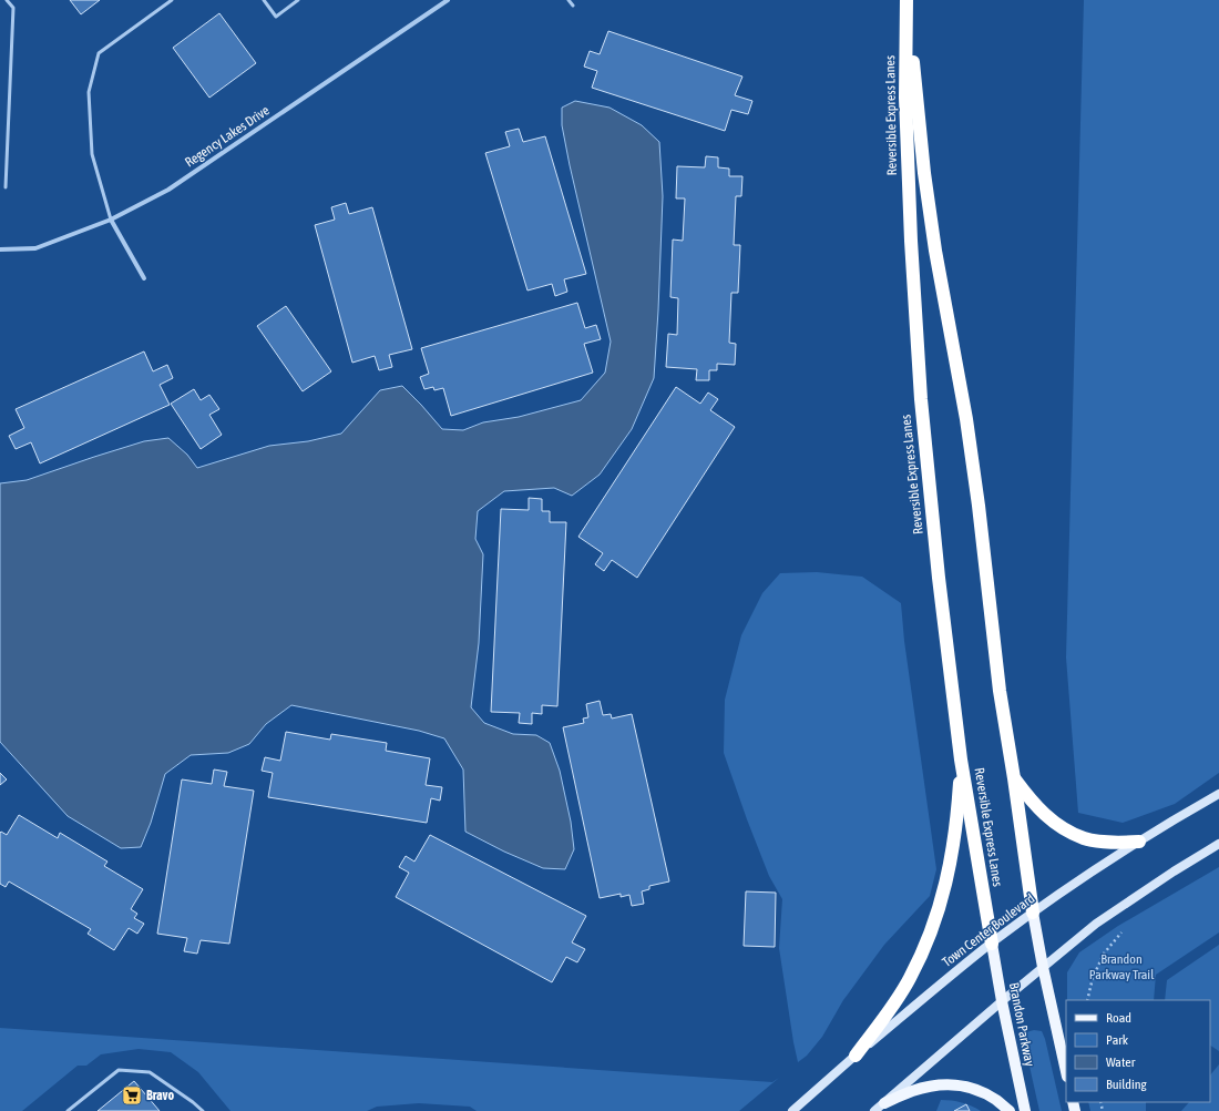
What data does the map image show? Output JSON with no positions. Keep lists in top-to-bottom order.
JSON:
{
  "streets": {
    "highway": ["Reversible Express Lanes"],
    "main road": ["Brandon Parkway"],
    "street": ["Regency Lakes Drive", "Town Center Boulevard"]
  },
  "crossings": [
    ["Reversible Express Lanes", "Town Center Boulevard"],
    ["Reversible Express Lanes", "Brandon Parkway"],
    ["Town Center Boulevard", "Brandon Parkway"]
  ],
  "parks": ["Brandon Parkway Trail"],
  "places": {
    "supermarket": ["Bravo"]
  },
  "legend": [
    "Road",
    "Park",
    "Water",
    "Building"
  ]
}
